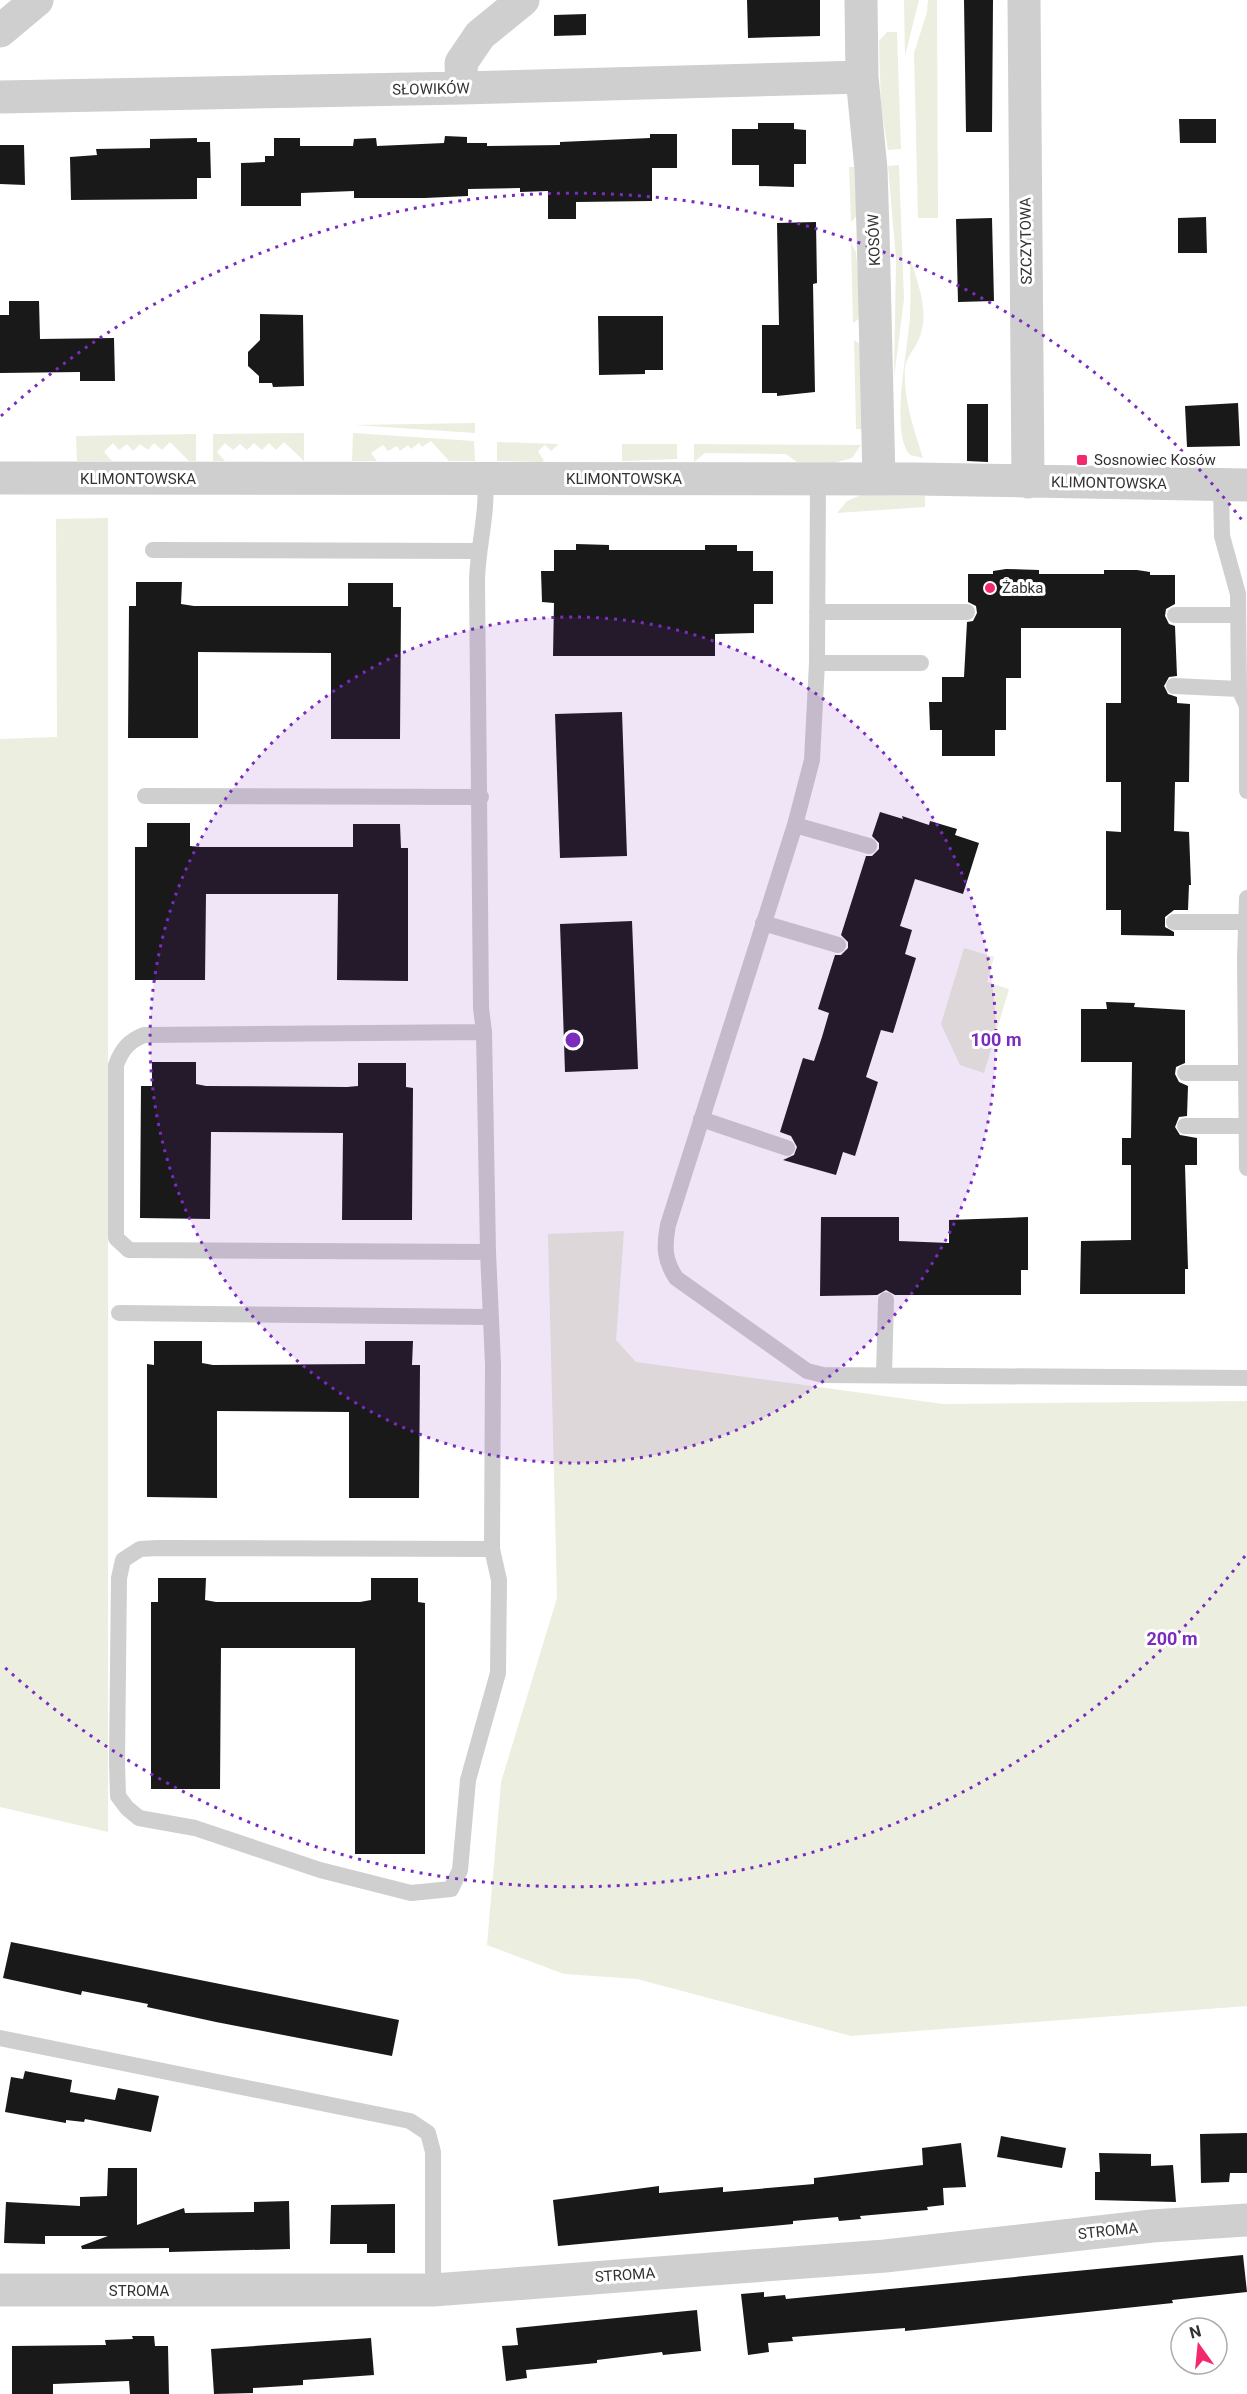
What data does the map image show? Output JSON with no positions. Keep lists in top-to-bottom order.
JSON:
{
  "streets": {
    "street": [
      "SŁOWIKÓW",
      "KOSÓW",
      "SZCZYTOWA",
      "KLIMONTOWSKA",
      "STROMA"
    ]
  },
  "crossings": [
    ["SŁOWIKÓW", "KOSÓW"],
    ["KOSÓW", "KLIMONTOWSKA"],
    ["SZCZYTOWA", "KLIMONTOWSKA"]
  ],
  "places": {
    "transit": ["Sosnowiec Kosów"],
    "other": ["Żabka"]
  },
  "north": "top",
  "rings": ["100 m", "200 m"]
}
